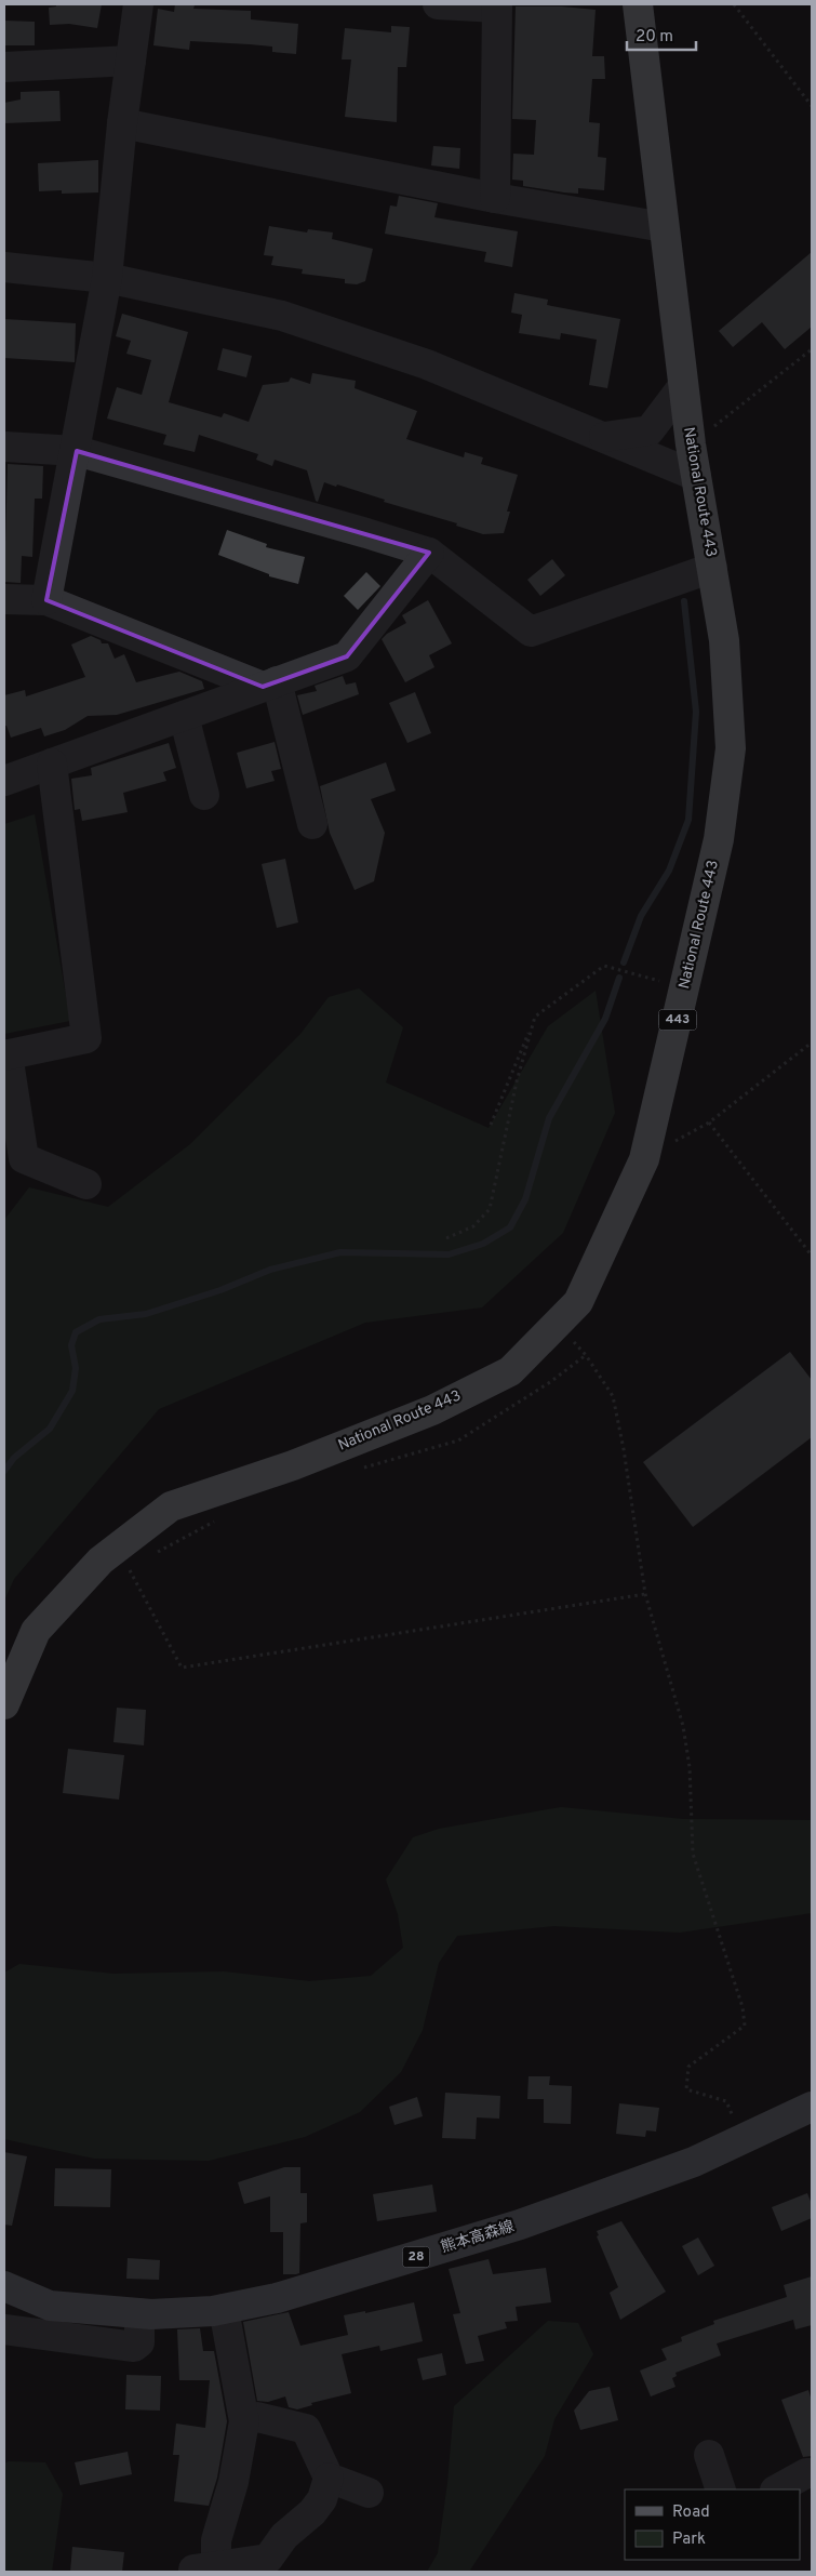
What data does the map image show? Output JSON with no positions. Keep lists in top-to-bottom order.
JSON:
{
  "streets": {
    "highway": ["National Route 443", "443"],
    "main road": ["熊本高森線", "28"]
  },
  "legend": ["Road", "Park"],
  "scale_bar": "20 m"
}
